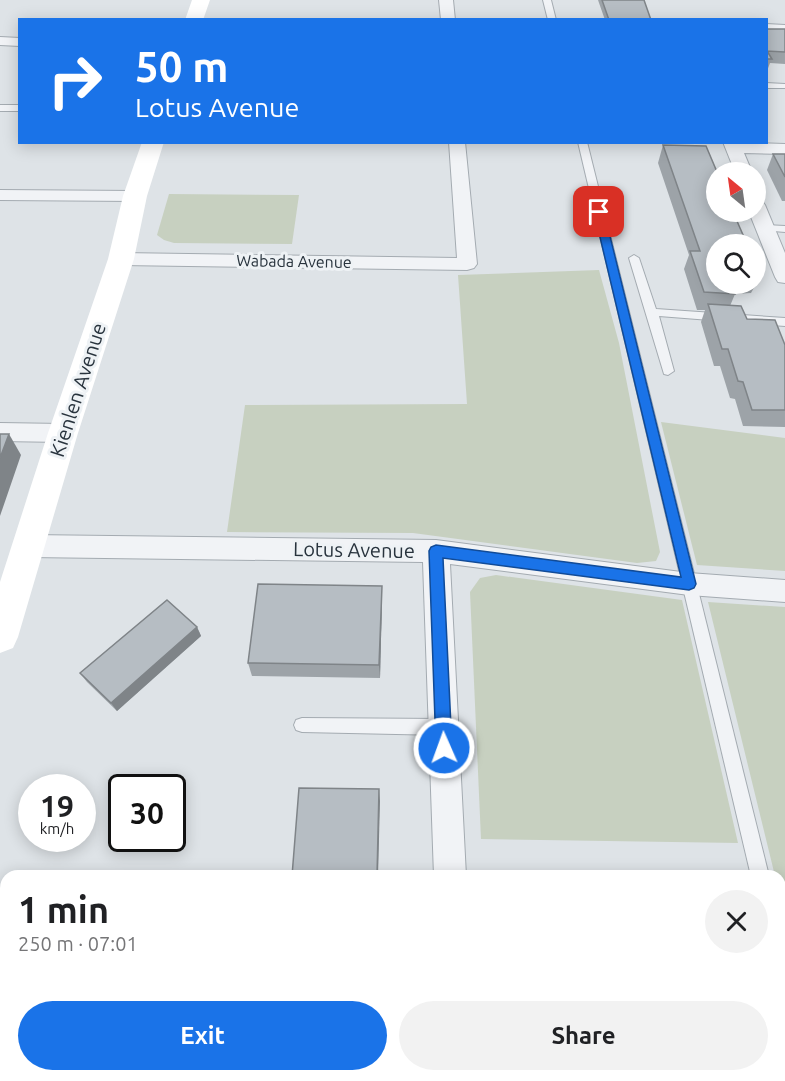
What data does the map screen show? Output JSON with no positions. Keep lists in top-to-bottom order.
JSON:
{
  "streets": {
    "main road": ["Kienlen Avenue"],
    "street": ["Wabada Avenue", "Lotus Avenue"]
  },
  "crossings": [
    ["Wabada Avenue", "Kienlen Avenue"],
    ["Kienlen Avenue", "Lotus Avenue"]
  ],
  "north": "top left",
  "page": {
    "turn": ["50 m", "Lotus Avenue"],
    "speed": "19 km/h",
    "limit": "30",
    "heading": ["1 min", "250 m · 07:01"],
    "buttons": ["Exit", "Share"]
  }
}
